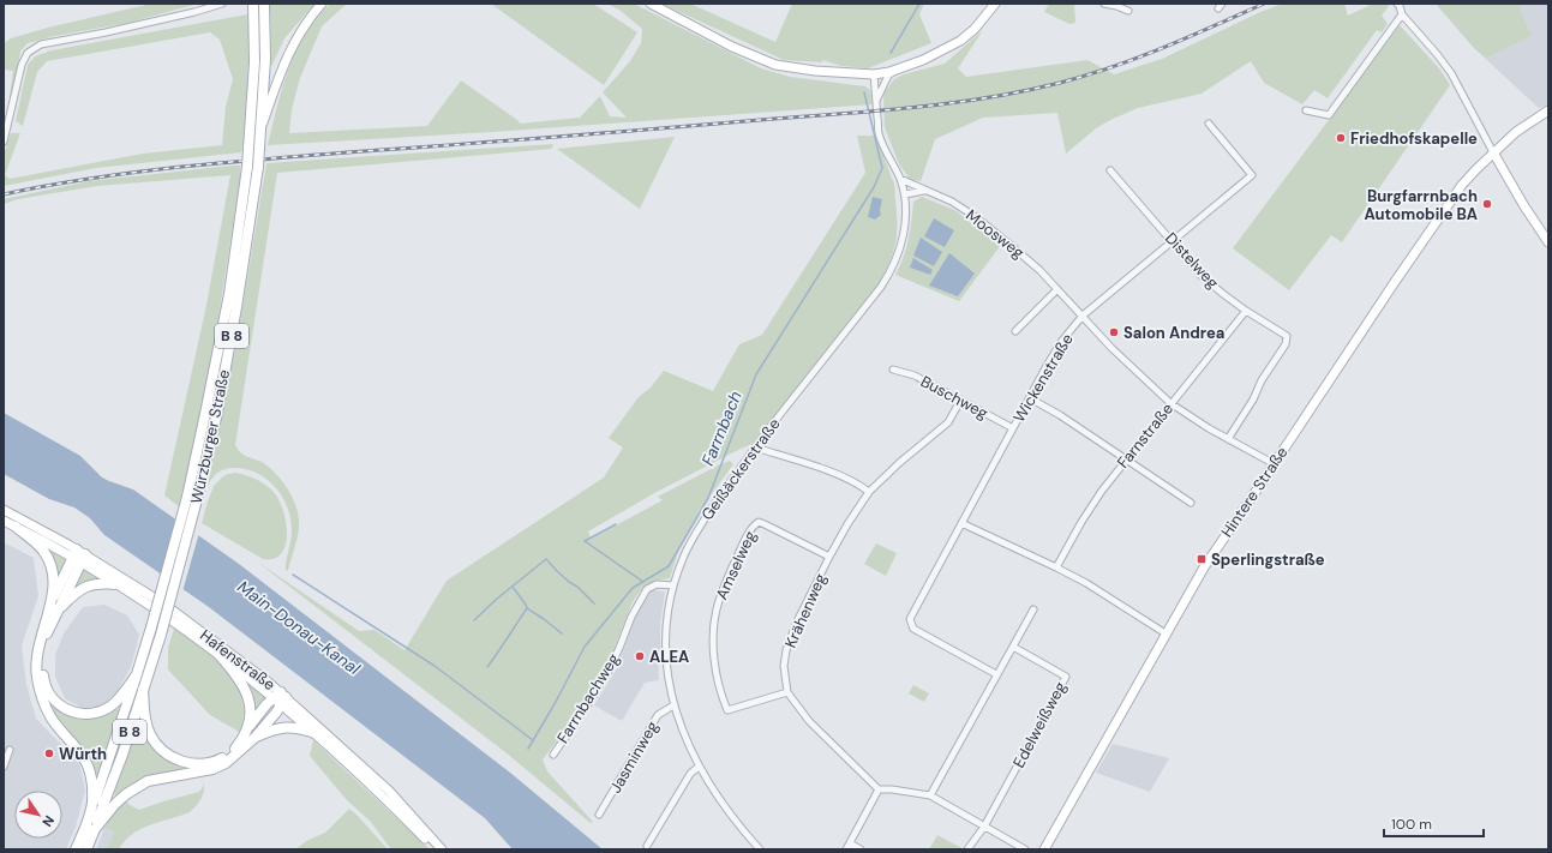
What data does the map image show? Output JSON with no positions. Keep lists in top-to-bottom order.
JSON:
{
  "streets": {
    "main road": ["B 8", "Würzburger Straße"],
    "street": [
      "Moosweg",
      "Distelweg",
      "Wickenstraße",
      "Buschweg",
      "Farnstraße",
      "Geißäckerstraße",
      "Hintere Straße",
      "Amselweg",
      "Krähenweg",
      "Hafenstraße",
      "Farrnbachweg",
      "Edelweißweg",
      "Jasminweg"
    ]
  },
  "crossings": [
    ["Moosweg", "Distelweg"],
    ["Moosweg", "Wickenstraße"],
    ["Moosweg", "Farnstraße"],
    ["Moosweg", "Geißäckerstraße"],
    ["Moosweg", "Hintere Straße"],
    ["Distelweg", "Wickenstraße"],
    ["Distelweg", "Farnstraße"],
    ["B 8", "Würzburger Straße"],
    ["Wickenstraße", "Buschweg"],
    ["Buschweg", "Krähenweg"],
    ["Geißäckerstraße", "Farrnbachweg"],
    ["Geißäckerstraße", "Jasminweg"],
    ["Amselweg", "Krähenweg"]
  ],
  "water": ["Farrnbach", "Main-Donau-Kanal"],
  "places": {
    "other": [
      "Friedhofskapelle",
      "Burgfarrnbach Automobile BA",
      "Salon Andrea",
      "ALEA",
      "Würth"
    ],
    "transit": ["Sperlingstraße"]
  },
  "scale_bar": "100 m",
  "north": "bottom right"
}
